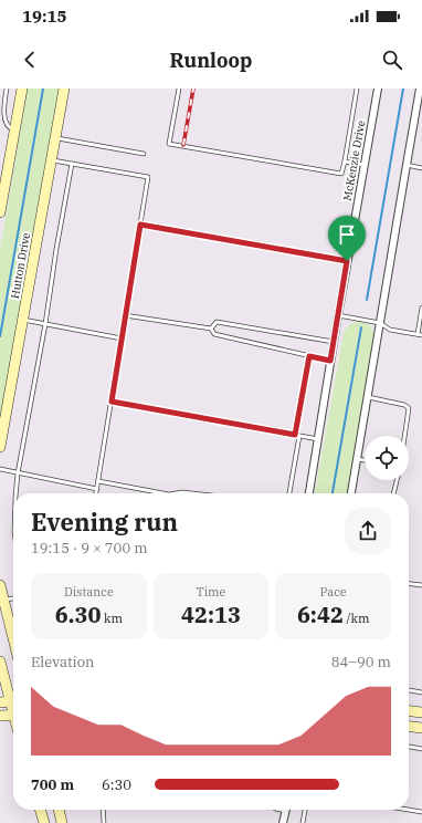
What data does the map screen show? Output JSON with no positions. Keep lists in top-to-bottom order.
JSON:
{
  "streets": {
    "street": ["McKenzie Drive", "Hutton Drive"]
  },
  "page": {
    "status": "19:15",
    "header": "Runloop",
    "heading": ["Evening run", "19:15 · 9 × 700 m"],
    "stats": [
      ["Distance", "6.30 km"],
      ["Time", "42:13"],
      ["Pace", "6:42 /km"]
    ],
    "chart": ["Elevation", "84–90 m"],
    "list": [
      {
        "name": "700 m",
        "note": "6:30"
      }
    ]
  }
}
